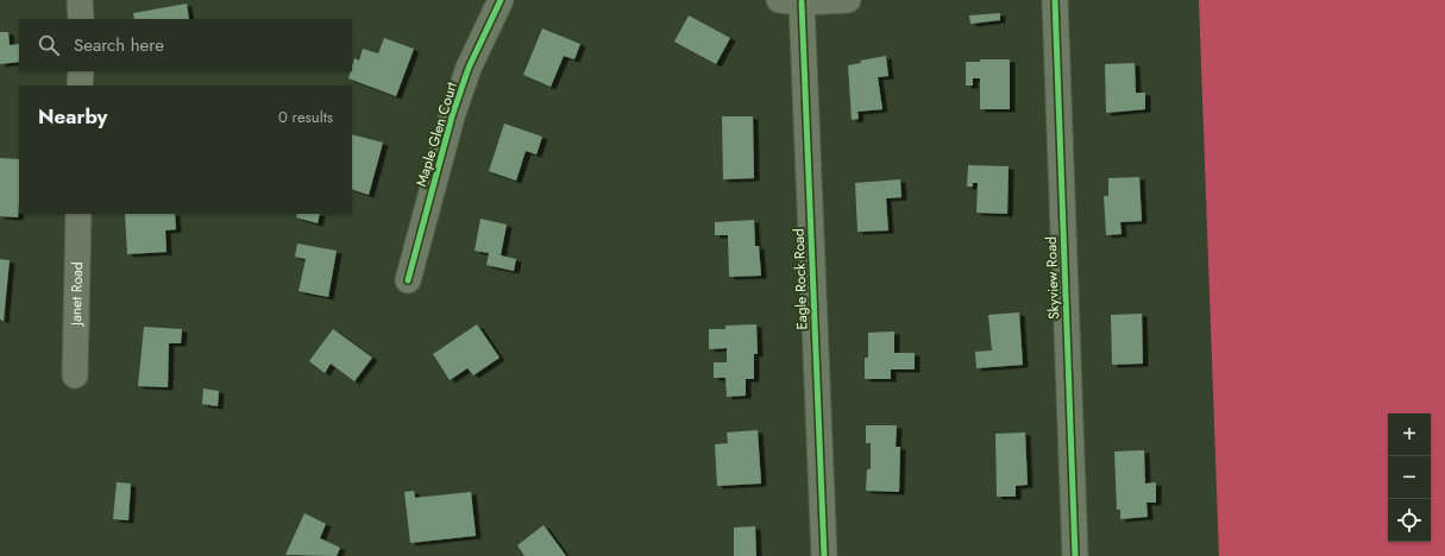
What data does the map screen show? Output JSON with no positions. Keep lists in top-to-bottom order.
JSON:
{
  "streets": {
    "street": [
      "Maple Glen Court",
      "Skyview Road",
      "Eagle Rock Road",
      "Janet Road"
    ]
  },
  "page": {
    "search": "Search here",
    "heading": ["Nearby", "0 results"],
    "map_buttons": ["+", "−"]
  }
}
